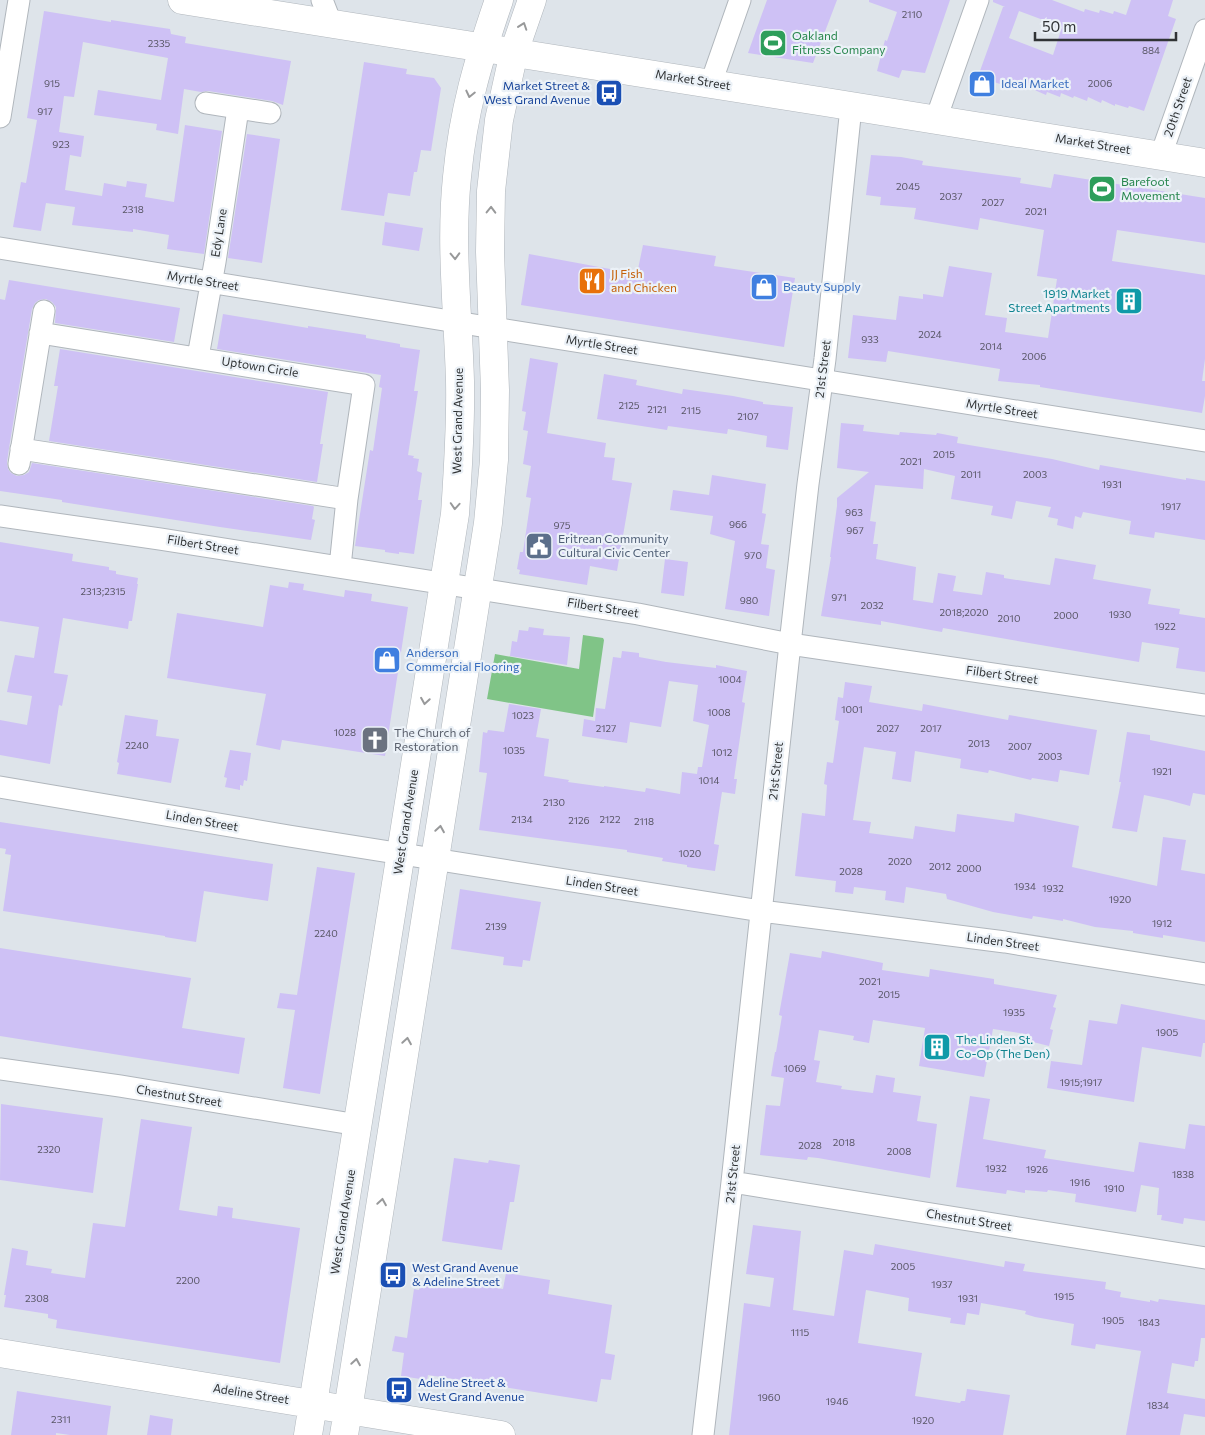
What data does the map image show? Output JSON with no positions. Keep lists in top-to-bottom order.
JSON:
{
  "streets": {
    "main road": ["Market Street", "West Grand Avenue", "Adeline Street"],
    "street": [
      "20th Street",
      "Edy Lane",
      "Myrtle Street",
      "Uptown Circle",
      "21st Street",
      "Filbert Street",
      "Linden Street",
      "Chestnut Street"
    ]
  },
  "crossings": [
    ["Market Street", "20th Street"],
    ["Market Street", "21st Street"],
    ["Market Street", "West Grand Avenue"],
    ["Edy Lane", "Myrtle Street"],
    ["Edy Lane", "Uptown Circle"],
    ["Myrtle Street", "21st Street"],
    ["Myrtle Street", "West Grand Avenue"],
    ["Uptown Circle", "Filbert Street"],
    ["21st Street", "Filbert Street"],
    ["21st Street", "Linden Street"],
    ["21st Street", "Chestnut Street"],
    ["West Grand Avenue", "Filbert Street"],
    ["West Grand Avenue", "Linden Street"],
    ["West Grand Avenue", "Chestnut Street"],
    ["West Grand Avenue", "Adeline Street"]
  ],
  "places": {
    "sports": ["Oakland Fitness Company", "Barefoot Movement"],
    "shop": ["Ideal Market", "Beauty Supply", "Anderson Commercial Flooring"],
    "bus stop": ["Market Street & West Grand Avenue", "West Grand Avenue & Adeline Street", "Adeline Street & West Grand Avenue"],
    "restaurant": ["JJ Fish and Chicken"],
    "building": ["1919 Market Street Apartments", "The Linden St. Co-Op (The Den)"],
    "public building": ["Eritrean Community Cultural Civic Center"],
    "church": ["The Church of Restoration"]
  },
  "house_numbers": [
    "2110",
    "2335",
    "884",
    "915",
    "2006",
    "917",
    "923",
    "2045",
    "2037",
    "2027",
    "2318",
    "2021",
    "2024",
    "933",
    "2014",
    "2006",
    "2125",
    "2121",
    "2115",
    "2107",
    "2015",
    "2021",
    "2011",
    "2003",
    "1931",
    "1917",
    "963",
    "966",
    "975",
    "967",
    "970",
    "2313;2315",
    "971",
    "980",
    "2032",
    "2018;2020",
    "1930",
    "2000",
    "2010",
    "1922",
    "1004",
    "1001",
    "1008",
    "1023",
    "2127",
    "2027",
    "2017",
    "1028",
    "2013",
    "2240",
    "2007",
    "1035",
    "1012",
    "2003",
    "1921",
    "1014",
    "2130",
    "2134",
    "2122",
    "2126",
    "2118",
    "1020",
    "2020",
    "2012",
    "2000",
    "2028",
    "1934",
    "1932",
    "1920",
    "1912",
    "2139",
    "2240",
    "2021",
    "2015",
    "1935",
    "1905",
    "1069",
    "1915;1917",
    "2018",
    "2028",
    "2320",
    "2008",
    "1932",
    "1926",
    "1838",
    "1916",
    "1910",
    "2005",
    "2200",
    "1937",
    "1915",
    "2308",
    "1931",
    "1905",
    "1843",
    "1115",
    "1960",
    "1946",
    "1834",
    "2311",
    "1920"
  ],
  "scale_bar": "50 m"
}
